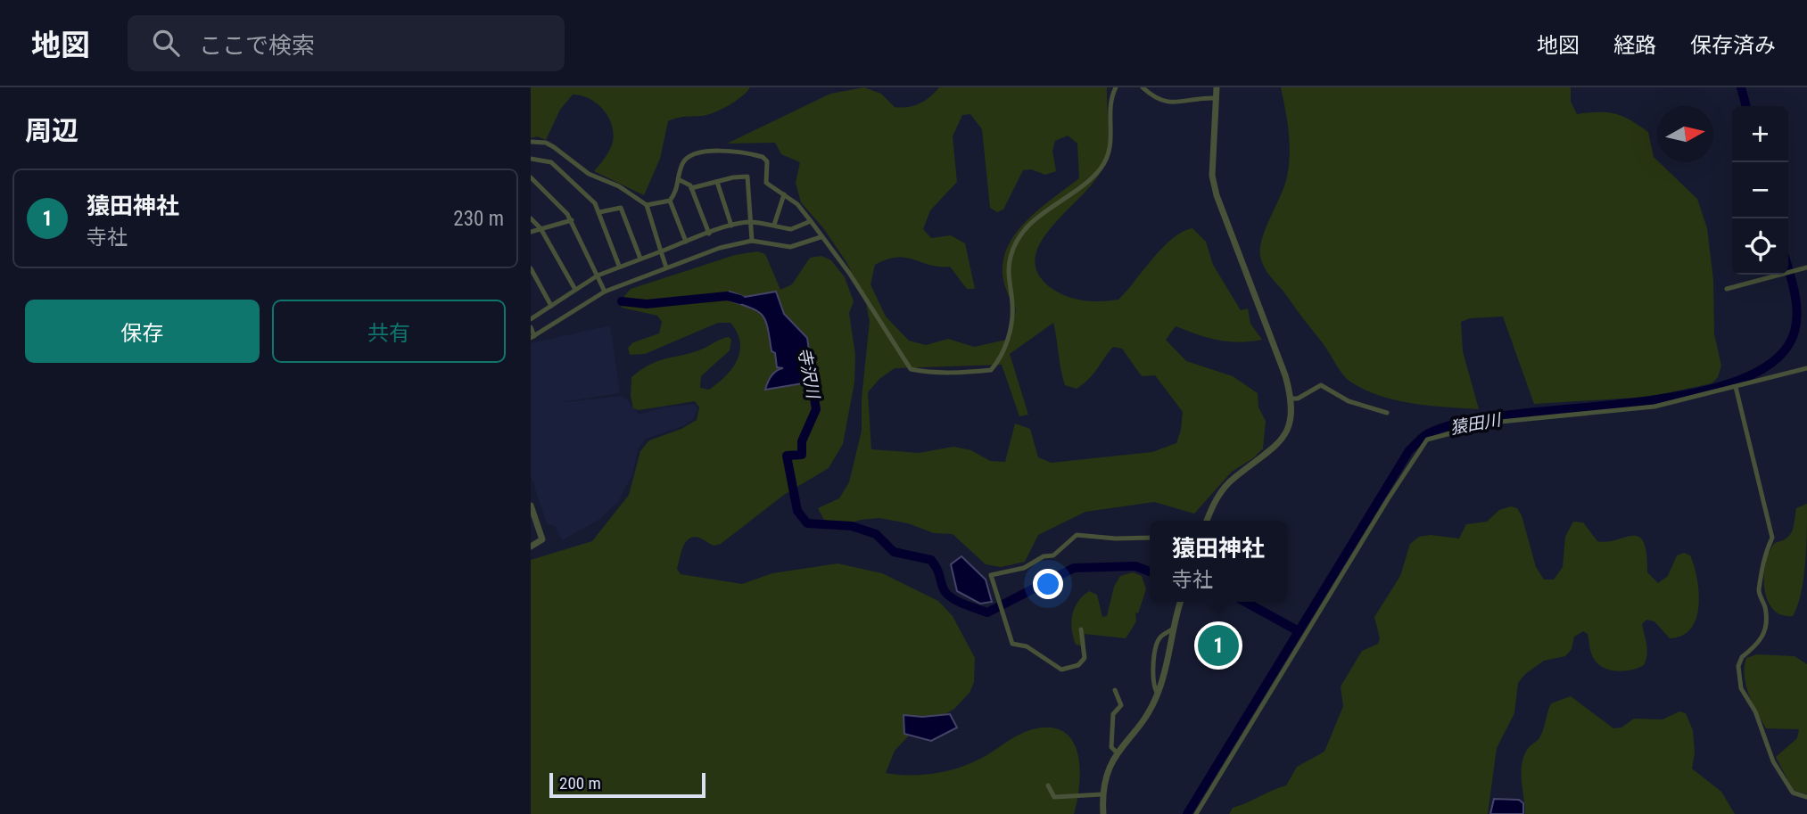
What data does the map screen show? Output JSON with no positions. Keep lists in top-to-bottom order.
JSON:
{
  "water": ["寺沢川", "猿田川"],
  "scale_bar": "200 m",
  "north": "right",
  "page": {
    "header": "地図",
    "search": "ここで検索",
    "nav": ["地図", "経路", "保存済み"],
    "heading": "周辺",
    "map_buttons": ["+", "−"],
    "list": [
      {
        "mark": "1",
        "name": "猿田神社",
        "note": "寺社",
        "value": "230 m"
      }
    ],
    "buttons": ["保存", "共有"],
    "popup": ["猿田神社", "寺社"],
    "pins": "1",
    "scale": "200 m"
  }
}
